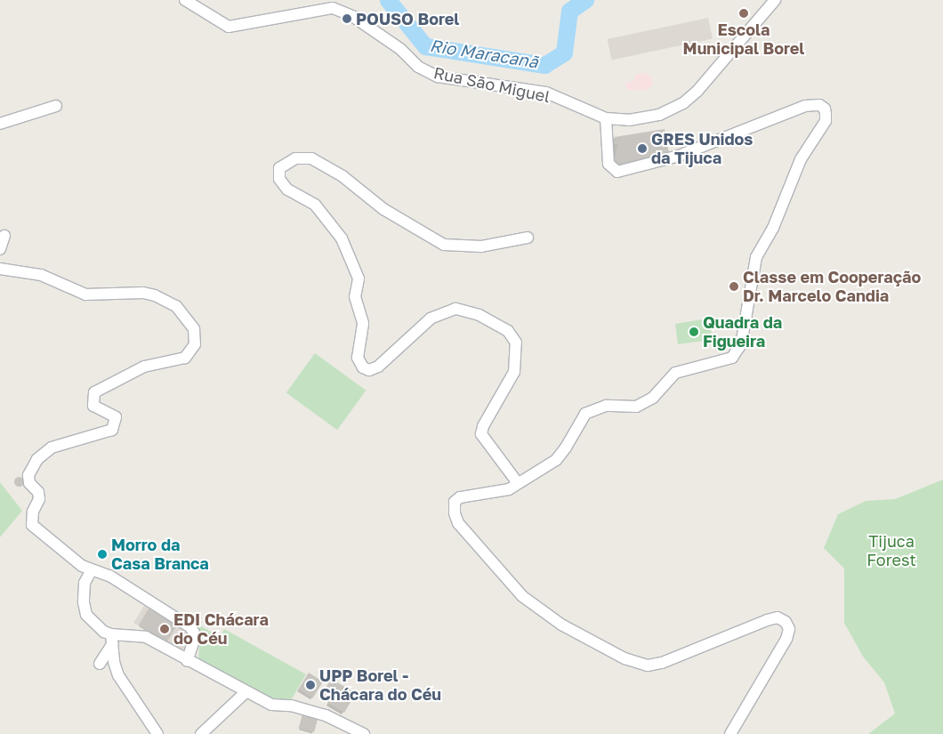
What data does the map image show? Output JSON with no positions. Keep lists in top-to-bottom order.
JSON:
{
  "streets": {
    "street": ["Rua São Miguel"]
  },
  "water": ["Rio Maracanã"],
  "parks": ["Tijuca Forest"],
  "places": [
    "Escola Municipal Borel",
    "POUSO Borel",
    "GRES Unidos da Tijuca",
    "Classe em Cooperação Dr. Marcelo Candia",
    "Quadra da Figueira",
    "Morro da Casa Branca",
    "EDI Chácara do Céu",
    "UPP Borel - Chácara do Céu"
  ]
}
